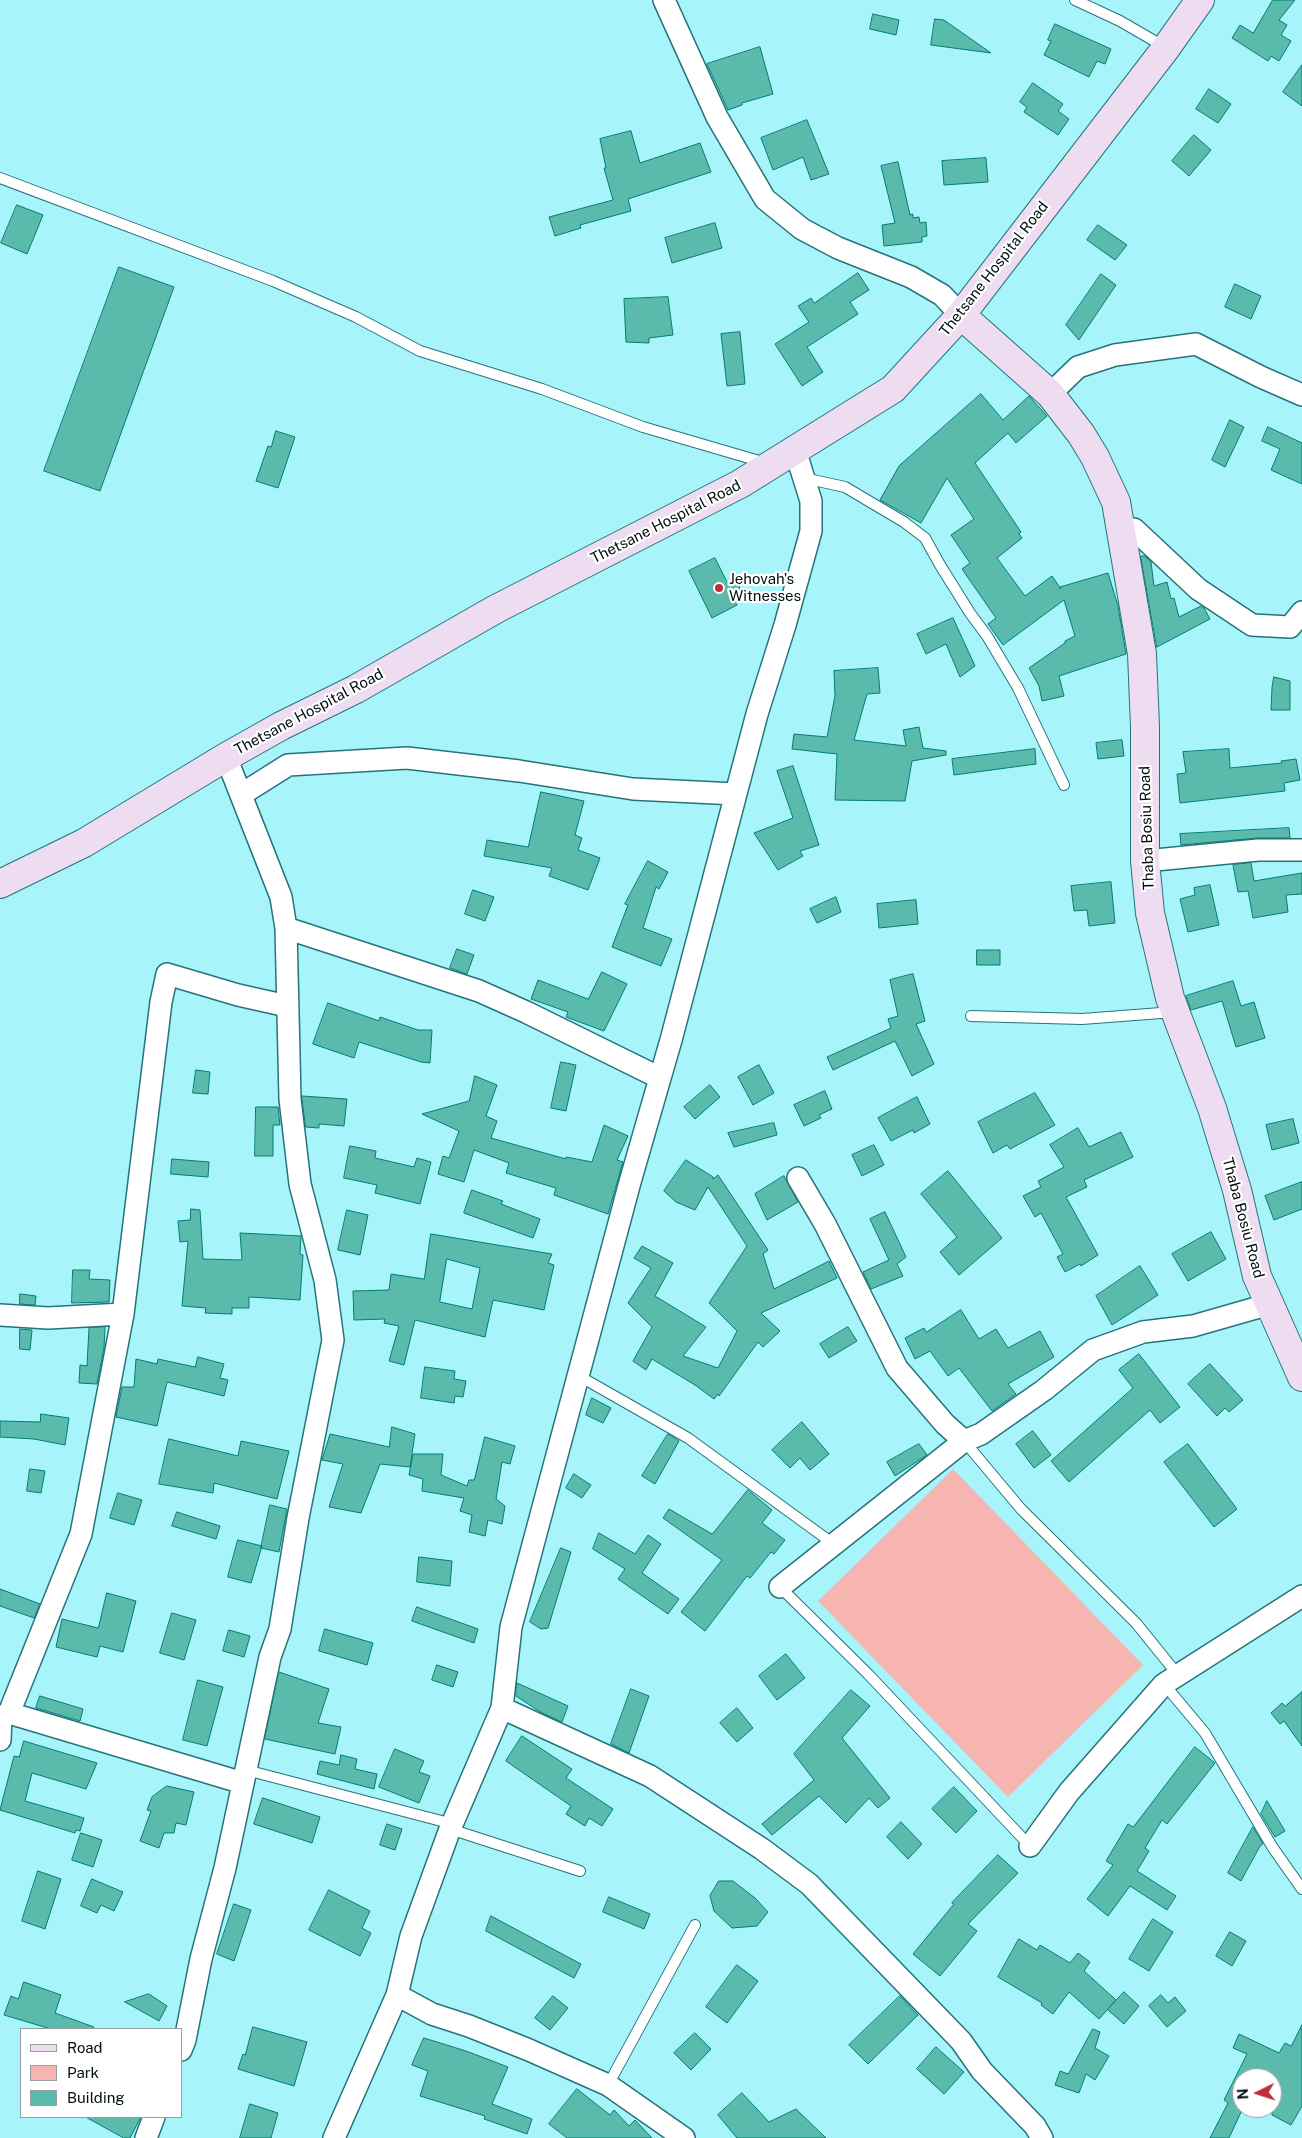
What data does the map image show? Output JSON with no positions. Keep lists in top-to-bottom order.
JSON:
{
  "streets": {
    "main road": ["Thetsane Hospital Road", "Thaba Bosiu Road"]
  },
  "crossings": [
    ["Thetsane Hospital Road", "Thaba Bosiu Road"]
  ],
  "places": ["Jehovah's Witnesses"],
  "legend": ["Road", "Park", "Building"],
  "north": "left"
}
